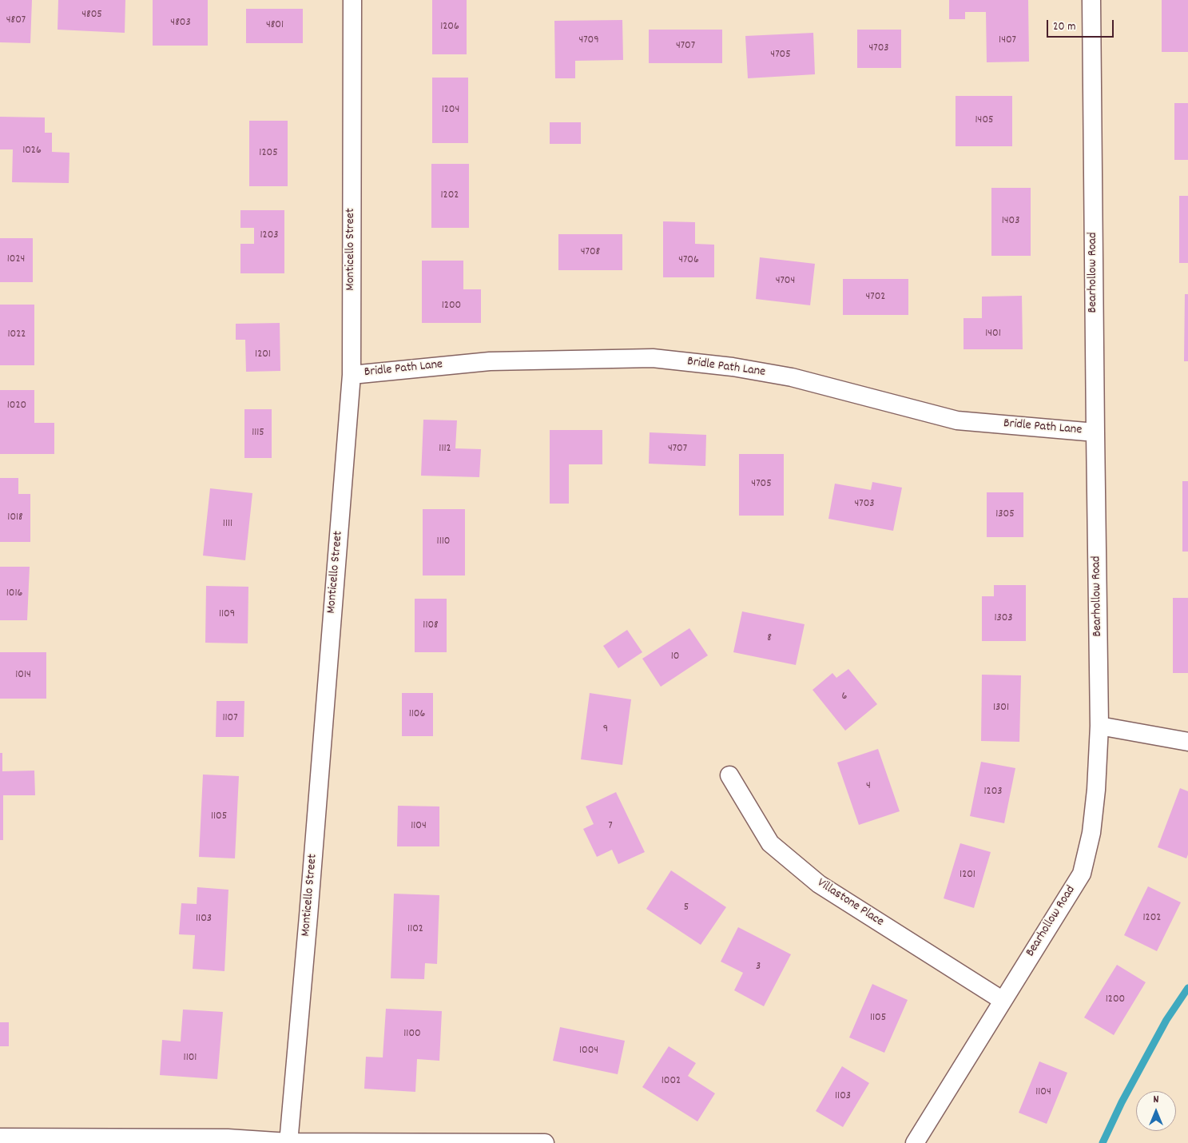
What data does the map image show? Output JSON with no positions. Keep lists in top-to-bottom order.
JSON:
{
  "streets": {
    "street": [
      "Monticello Street",
      "Bearhollow Road",
      "Bridle Path Lane",
      "Villastone Place"
    ]
  },
  "crossings": [
    ["Monticello Street", "Bridle Path Lane"],
    ["Bearhollow Road", "Bridle Path Lane"],
    ["Bearhollow Road", "Villastone Place"]
  ],
  "house_numbers": [
    "4805",
    "4807",
    "4803",
    "4801",
    "1206",
    "4709",
    "1407",
    "4707",
    "4703",
    "4705",
    "1204",
    "1405",
    "1026",
    "1205",
    "1202",
    "1403",
    "1203",
    "4708",
    "1024",
    "4706",
    "4704",
    "4702",
    "1200",
    "1401",
    "1022",
    "1201",
    "1020",
    "1115",
    "1112",
    "4707",
    "4705",
    "4703",
    "1305",
    "1018",
    "1111",
    "1110",
    "1016",
    "1109",
    "1303",
    "1108",
    "8",
    "10",
    "1014",
    "6",
    "1301",
    "1106",
    "1107",
    "9",
    "4",
    "1203",
    "1105",
    "1104",
    "7",
    "1201",
    "5",
    "1202",
    "1103",
    "1102",
    "3",
    "1200",
    "1105",
    "1100",
    "1004",
    "1101",
    "1002",
    "1104",
    "1103"
  ],
  "scale_bar": "20 m",
  "north": "top"
}
